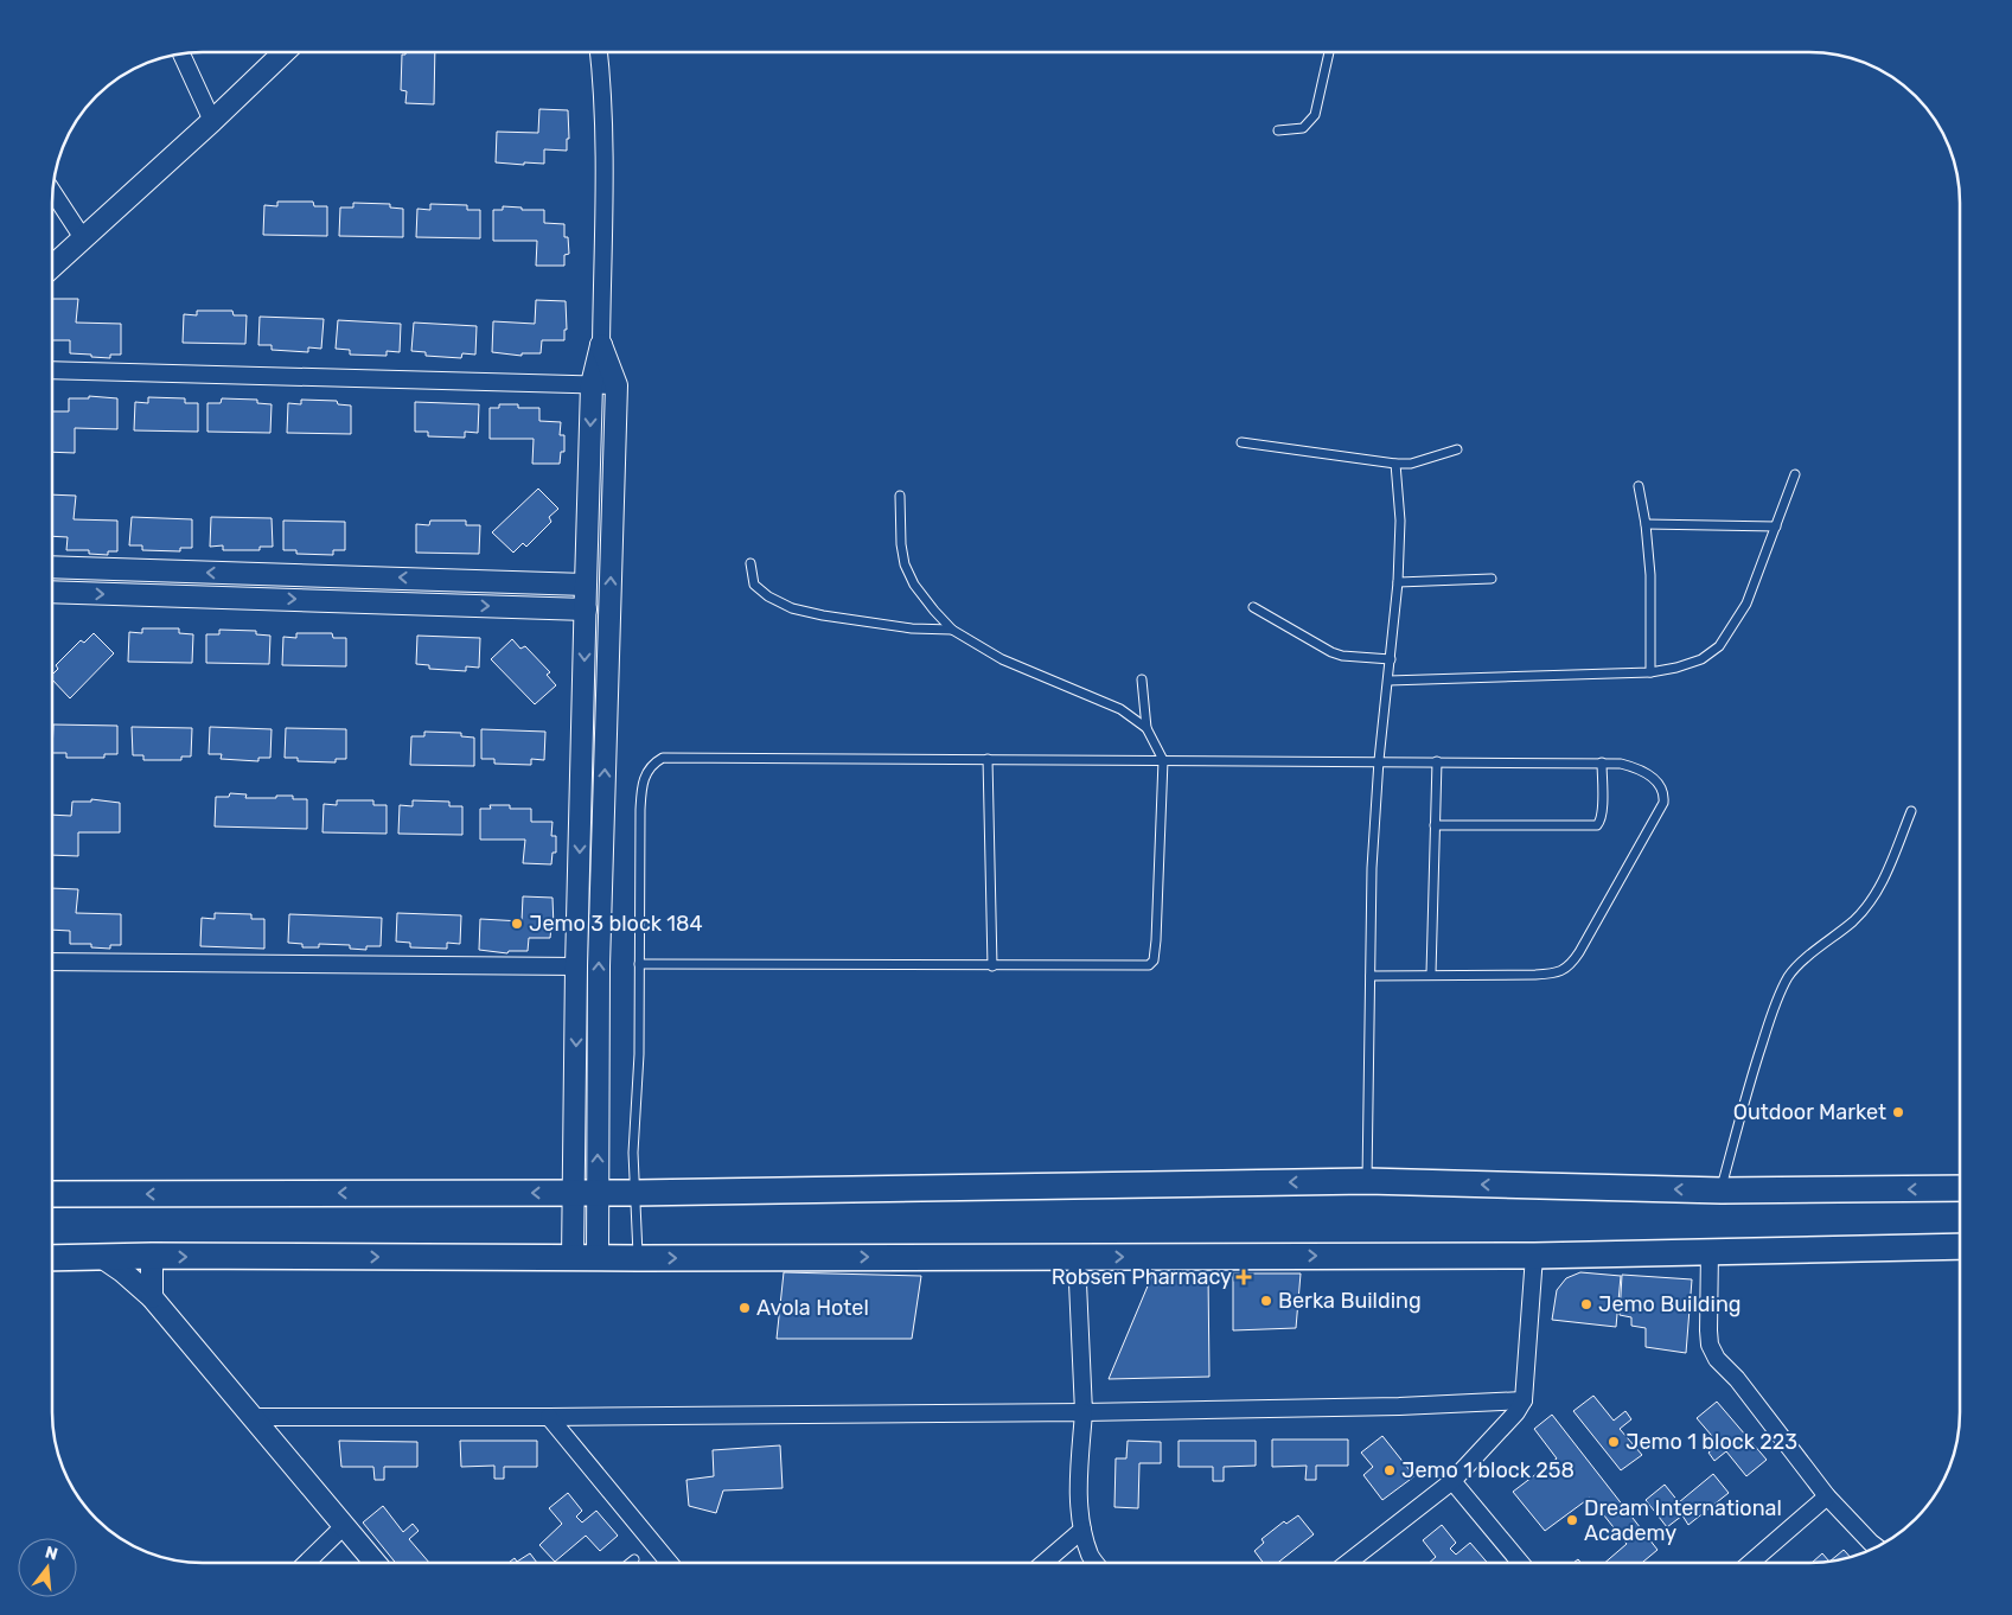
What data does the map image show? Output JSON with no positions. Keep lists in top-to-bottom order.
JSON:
{
  "places": {
    "other": [
      "Jemo 3 block 184",
      "Outdoor Market",
      "Berka Building",
      "Jemo Building",
      "Avola Hotel",
      "Jemo 1 block 223",
      "Jemo 1 block 258",
      "Dream International Academy"
    ],
    "health": ["Robsen Pharmacy"]
  },
  "north": "top"
}
